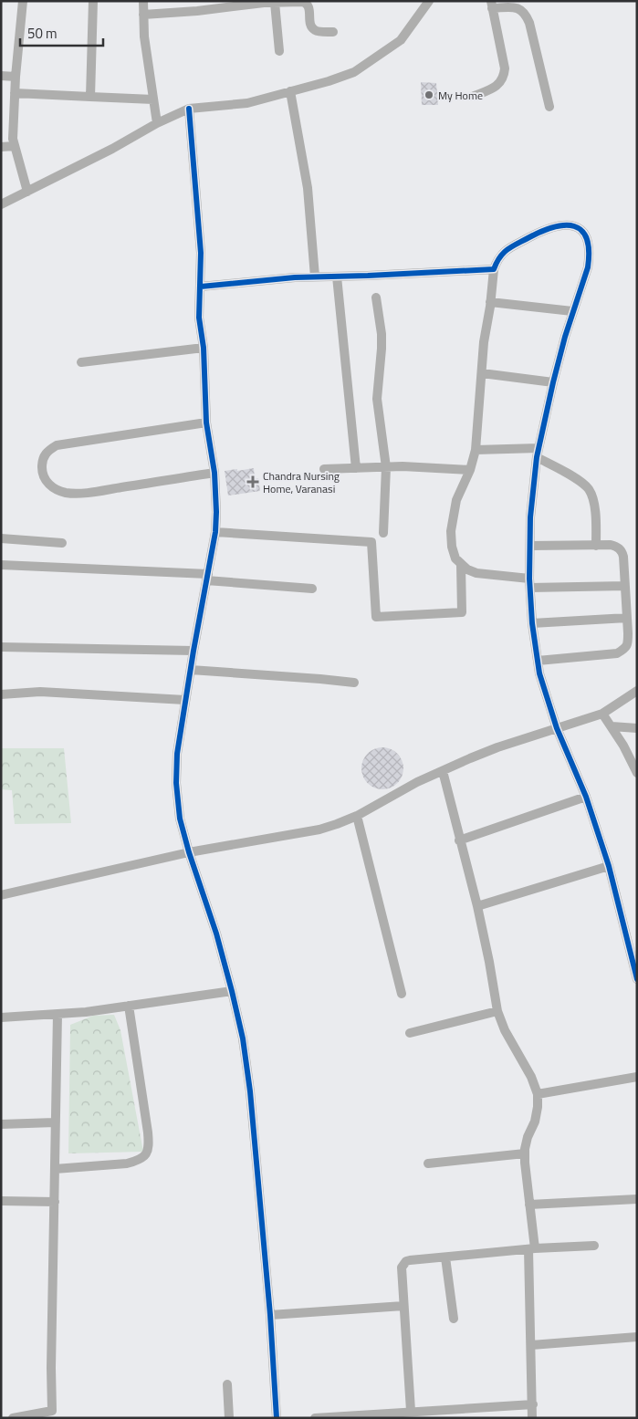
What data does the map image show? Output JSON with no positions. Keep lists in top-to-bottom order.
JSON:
{
  "places": {
    "other": ["My Home"],
    "health": ["Chandra Nursing Home, Varanasi"]
  },
  "scale_bar": "50 m"
}
